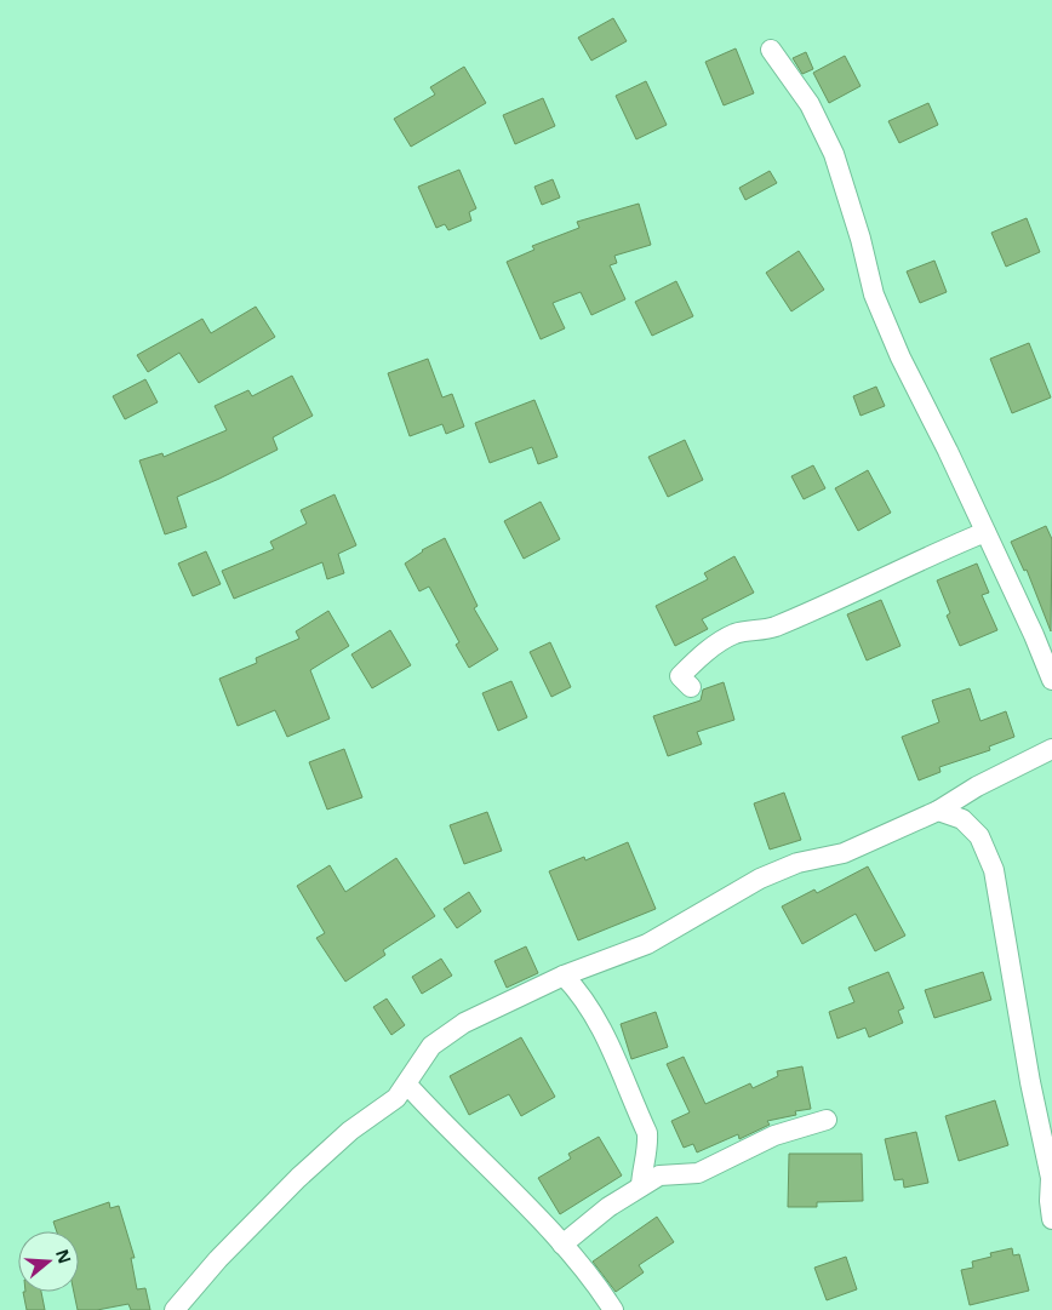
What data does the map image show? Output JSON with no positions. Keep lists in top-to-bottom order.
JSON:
{
  "north": "right"
}
